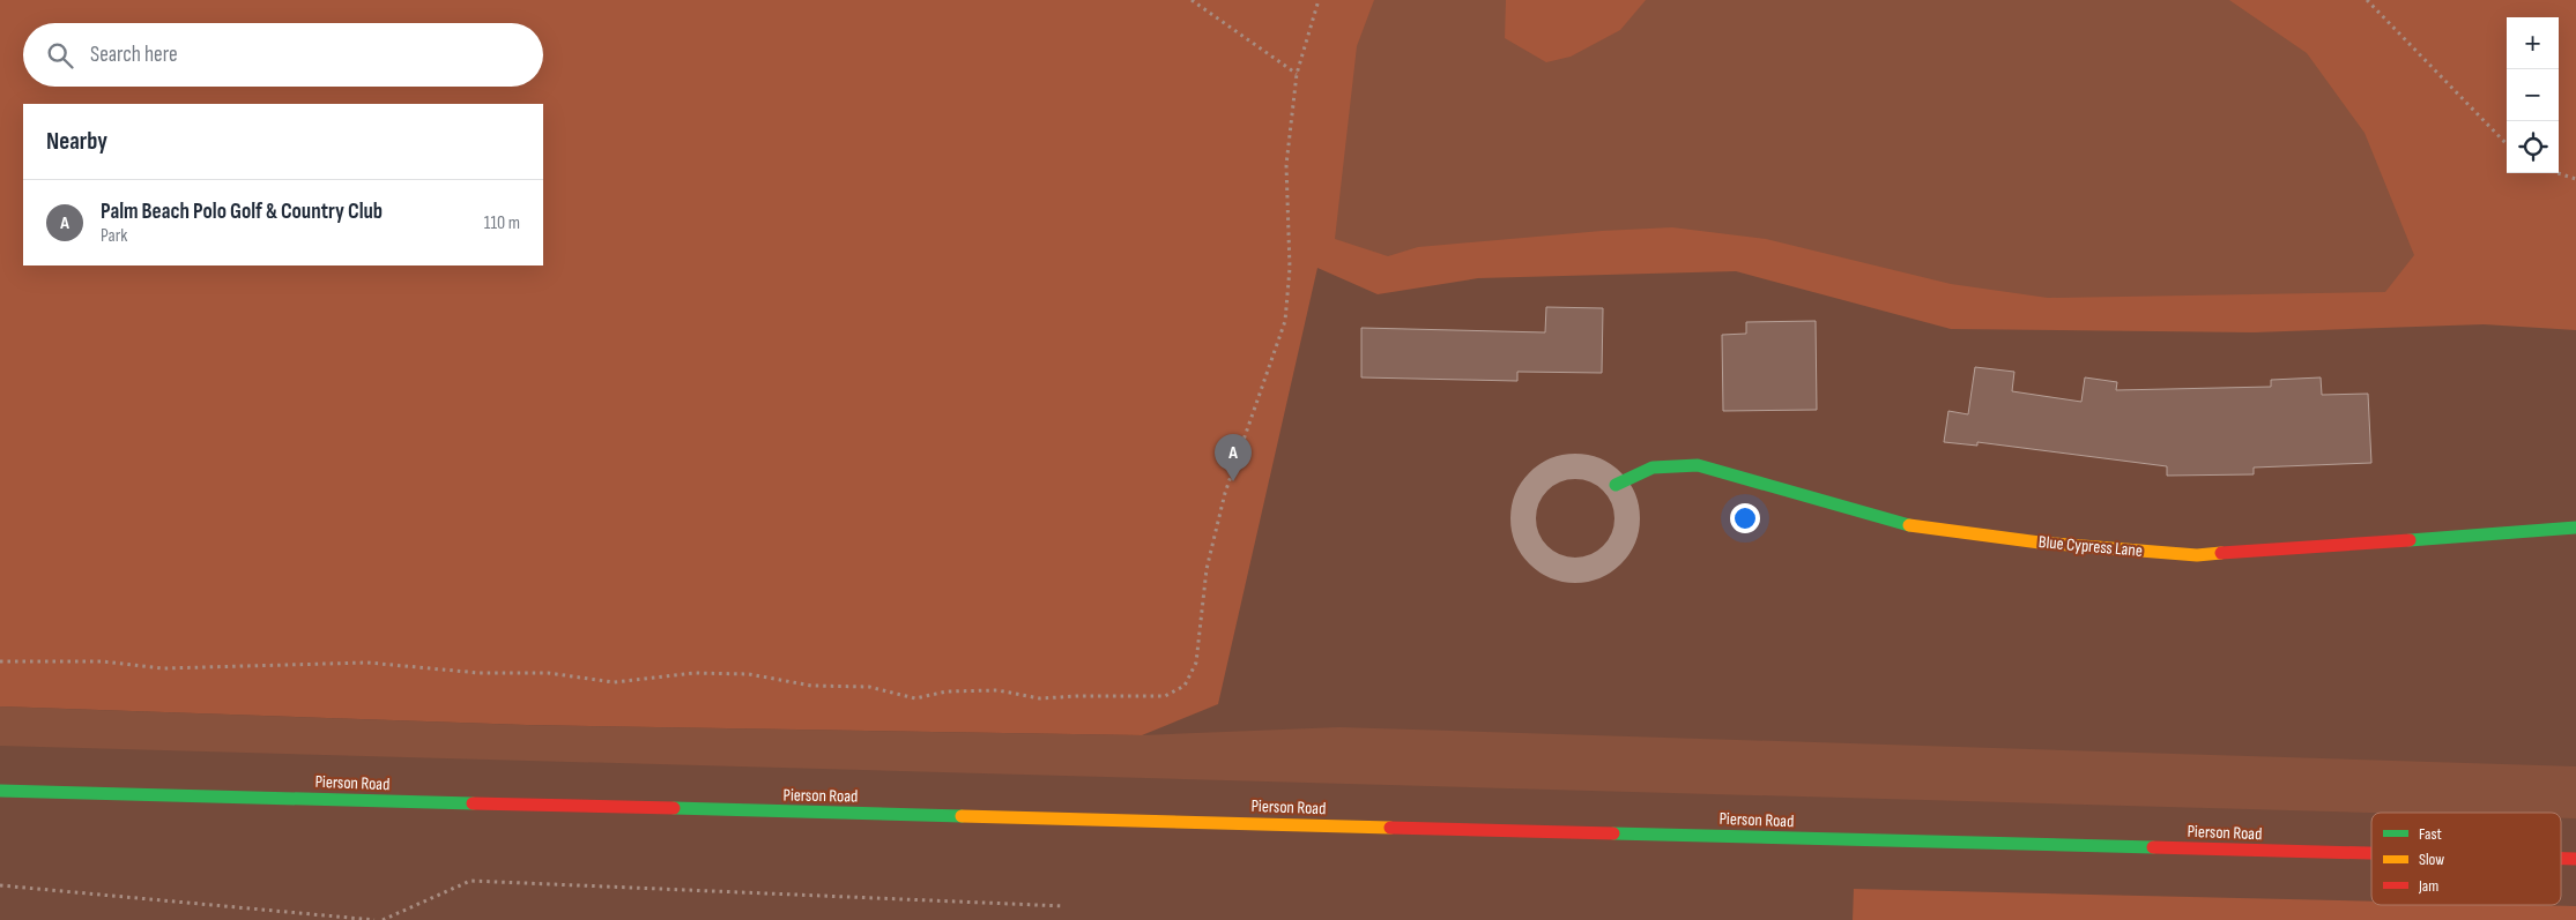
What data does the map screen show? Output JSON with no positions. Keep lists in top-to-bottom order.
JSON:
{
  "streets": {
    "street": ["Blue Cypress Lane", "Pierson Road"]
  },
  "legend": ["Fast", "Slow", "Jam"],
  "page": {
    "map_buttons": ["+", "−"],
    "search": "Search here",
    "heading": "Nearby",
    "list": [
      {
        "mark": "A",
        "name": "Palm Beach Polo Golf & Country Club",
        "note": "Park",
        "value": "110 m"
      }
    ],
    "pins": "A"
  }
}
